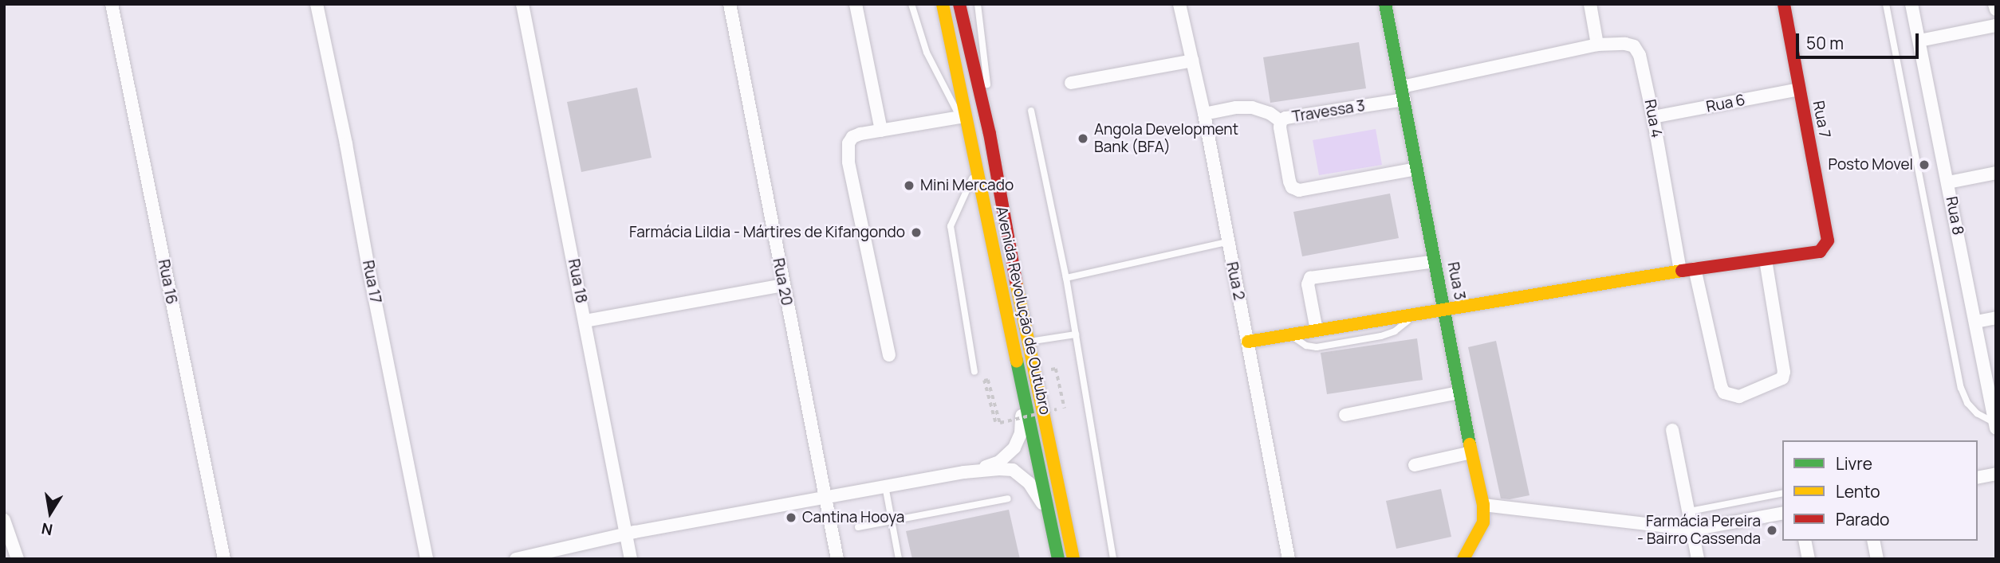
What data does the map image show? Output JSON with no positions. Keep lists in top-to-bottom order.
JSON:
{
  "streets": {
    "street": [
      "Rua 6",
      "Travessa 3",
      "Rua 4",
      "Rua 7",
      "Rua 8",
      "Rua 18",
      "Rua 2",
      "Rua 3",
      "Rua 16",
      "Rua 17",
      "Rua 20",
      "Avenida Revolução de Outubro"
    ]
  },
  "crossings": [
    ["Rua 6", "Rua 4"],
    ["Rua 6", "Rua 7"],
    ["Travessa 3", "Rua 4"],
    ["Travessa 3", "Rua 3"]
  ],
  "places": [
    "Angola Development Bank (BFA)",
    "Posto Movel",
    "Mini Mercado",
    "Farmácia Lildia - Mártires de Kifangondo",
    "Cantina Hooya",
    "Farmácia Pereira - Bairro Cassenda"
  ],
  "legend": ["Livre", "Lento", "Parado"],
  "scale_bar": "50 m",
  "north": "bottom"
}
